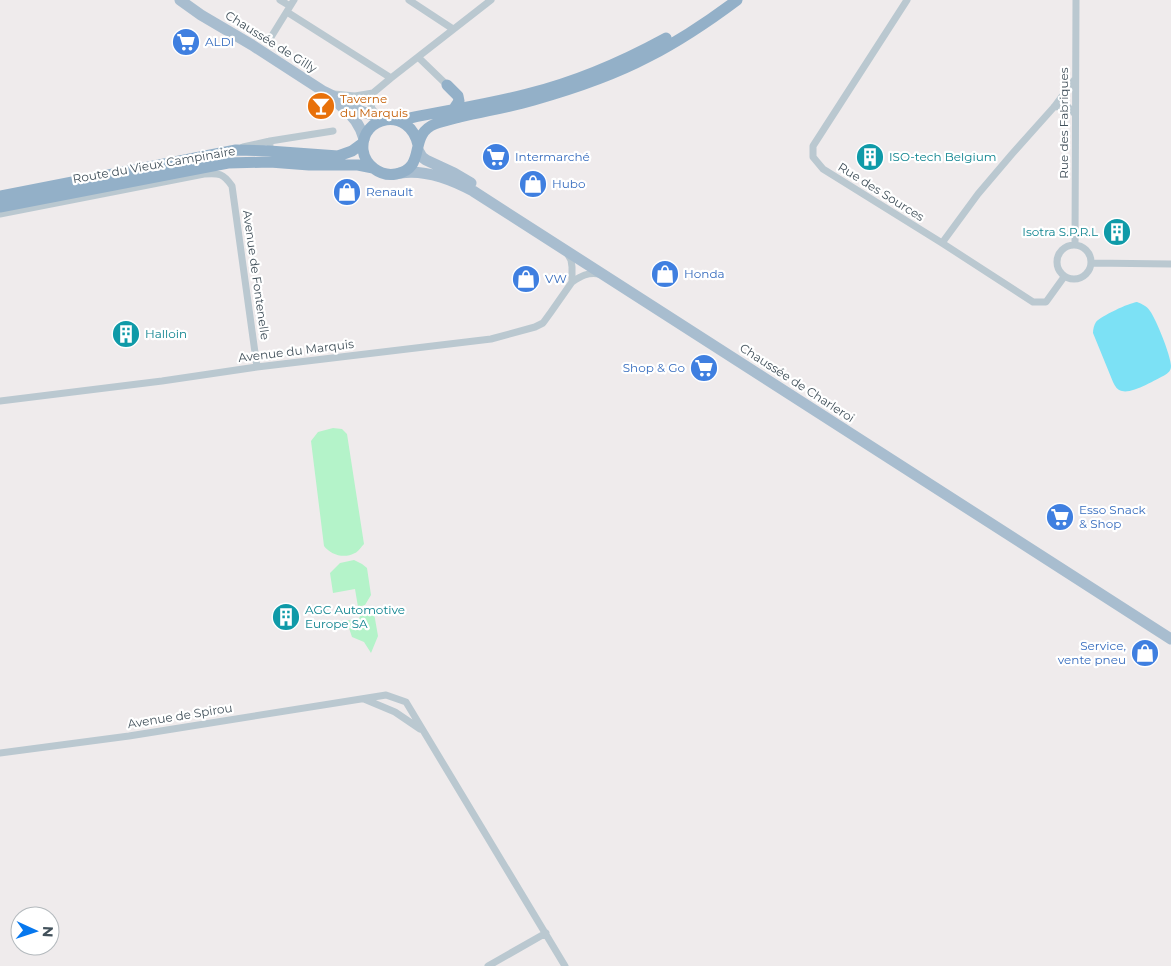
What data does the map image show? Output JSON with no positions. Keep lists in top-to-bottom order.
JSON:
{
  "streets": {
    "highway": ["Route du Vieux Campinaire"],
    "main road": ["Chaussée de Gilly", "Chaussée de Charleroi"],
    "street": [
      "Rue des Fabriques",
      "Rue des Sources",
      "Avenue de Fontenelle",
      "Avenue du Marquis",
      "Avenue de Spirou"
    ]
  },
  "crossings": [
    ["Chaussée de Gilly", "Route du Vieux Campinaire"],
    ["Chaussée de Gilly", "Chaussée de Charleroi"],
    ["Rue des Fabriques", "Rue des Sources"],
    ["Route du Vieux Campinaire", "Chaussée de Charleroi"],
    ["Avenue de Fontenelle", "Avenue du Marquis"]
  ],
  "places": {
    "supermarket": [
      "ALDI",
      "Intermarché",
      "Shop & Go",
      "Esso Snack & Shop"
    ],
    "bar": ["Taverne du Marquis"],
    "building": [
      "ISO-tech Belgium",
      "Isotra S.P.R.L",
      "Halloin",
      "AGC Automotive Europe SA"
    ],
    "shop": [
      "Hubo",
      "Renault",
      "Honda",
      "VW",
      "Service, vente pneu"
    ]
  },
  "north": "right"
}
